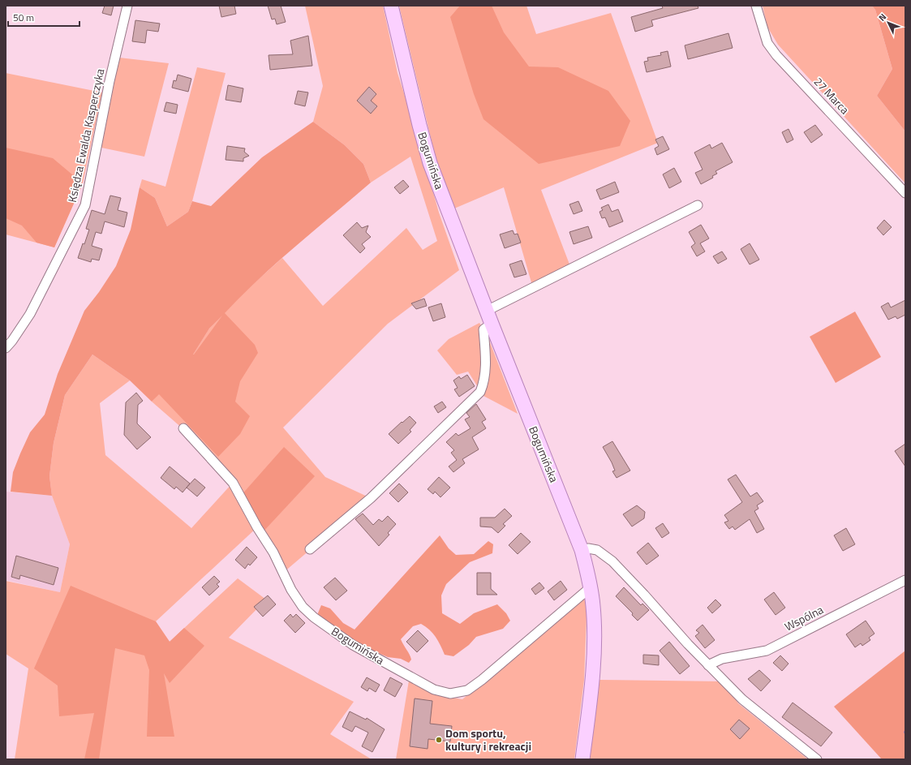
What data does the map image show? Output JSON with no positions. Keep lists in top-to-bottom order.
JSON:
{
  "streets": {
    "main road": ["Bogumińska"],
    "street": ["27 Marca", "Księdza Ewalda Kasperczyka", "Wspólna"]
  },
  "places": ["Dom sportu, kultury i rekreacji"],
  "scale_bar": "50 m",
  "north": "top left"
}
